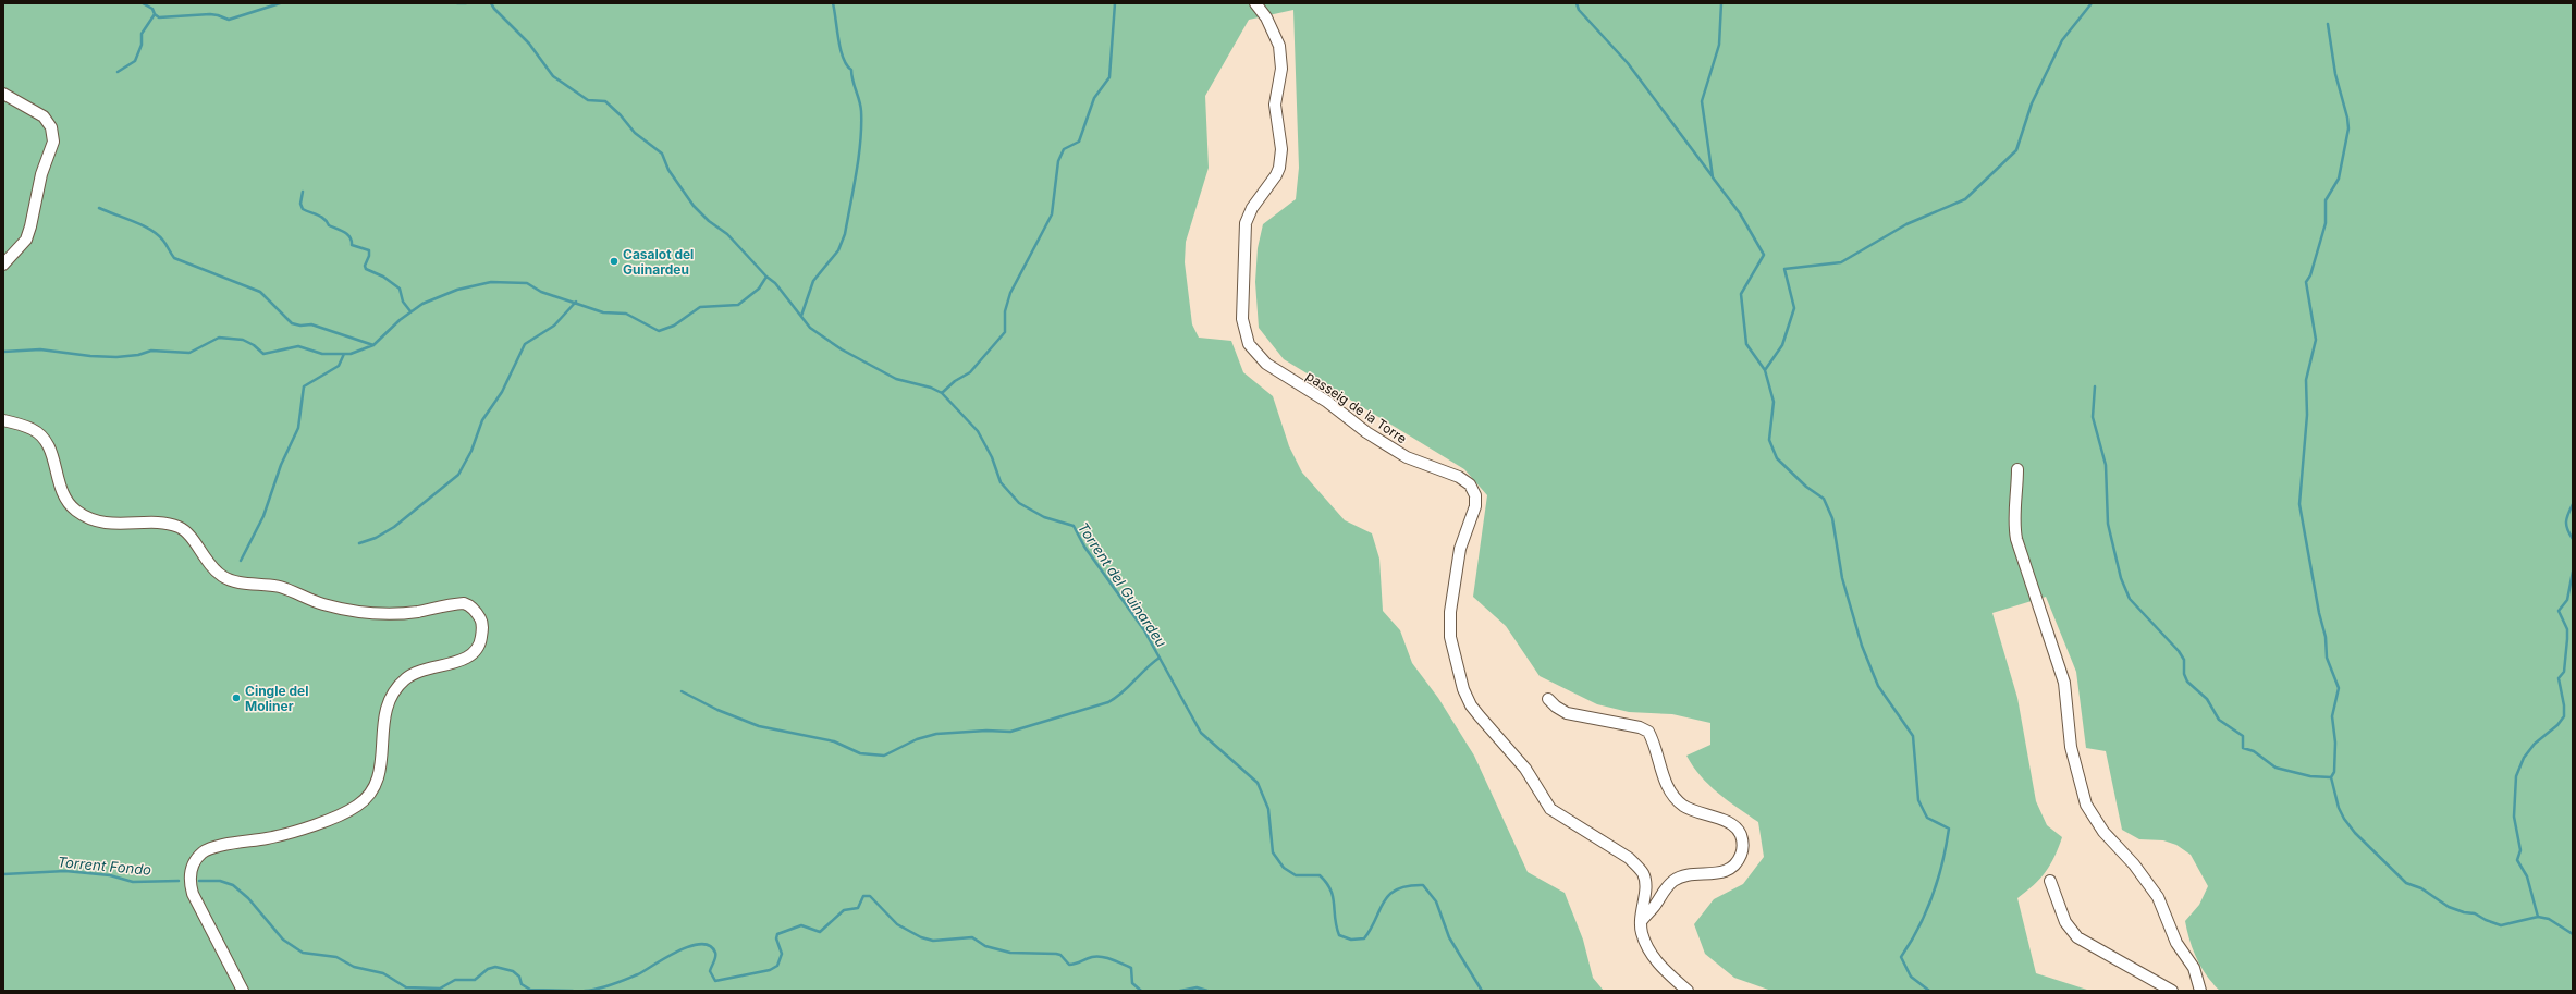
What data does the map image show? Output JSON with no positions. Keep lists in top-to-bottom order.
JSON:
{
  "streets": {
    "street": ["passeig de la Torre"]
  },
  "water": ["Torrent del Guinardeu", "Torrent Fondo"],
  "places": ["Casalot del Guinardeu", "Cingle del Moliner"]
}
